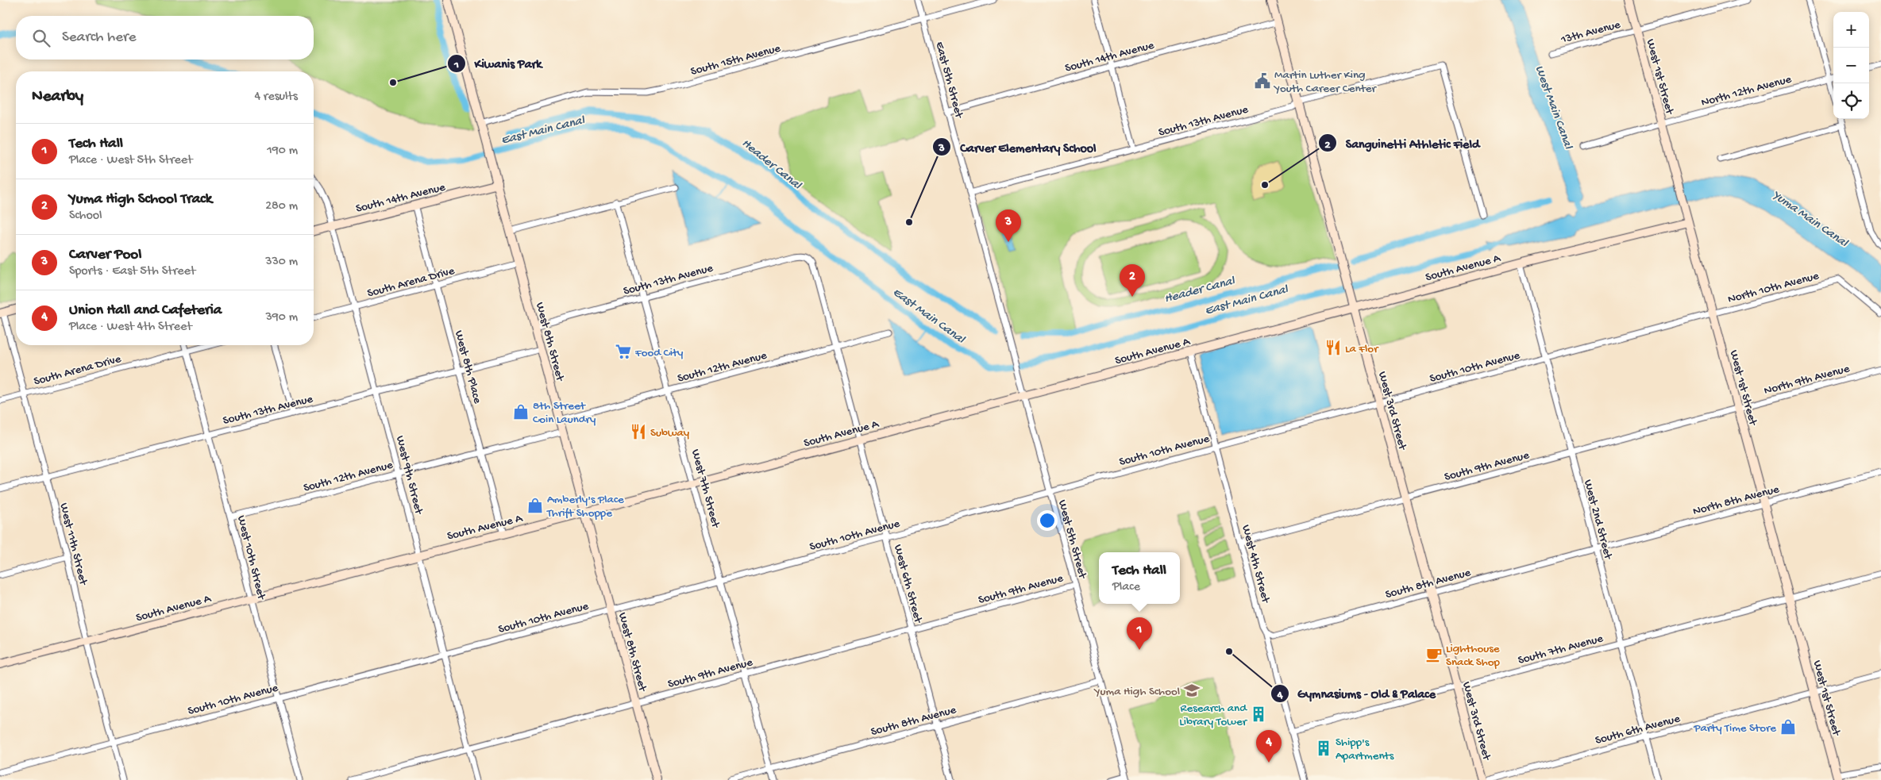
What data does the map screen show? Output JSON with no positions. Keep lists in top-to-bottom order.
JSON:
{
  "streets": {
    "main road": [
      "South 14th Avenue",
      "West 1st Street",
      "South Avenue A",
      "West 8th Street",
      "West 3rd Street"
    ],
    "street": [
      "13th Avenue",
      "South 15th Avenue",
      "East 5th Street",
      "North 12th Avenue",
      "South 13th Avenue",
      "South Arena Drive",
      "North 10th Avenue",
      "South 12th Avenue",
      "South 10th Avenue",
      "West 8th Place",
      "North 9th Avenue",
      "South 9th Avenue",
      "West 9th Street",
      "West 7th Street",
      "North 8th Avenue",
      "West 2nd Street",
      "West 5th Street",
      "West 11th Street",
      "West 10th Street",
      "West 4th Street",
      "South 8th Avenue",
      "West 6th Street",
      "South 7th Avenue",
      "South 6th Avenue"
    ]
  },
  "crossings": [
    ["13th Avenue", "West 1st Street"],
    ["South 14th Avenue", "East 5th Street"],
    ["South 14th Avenue", "West 8th Street"],
    ["South 14th Avenue", "West 8th Place"],
    ["South 14th Avenue", "West 3rd Street"],
    ["South 14th Avenue", "West 9th Street"],
    ["South 15th Avenue", "East 5th Street"],
    ["South 15th Avenue", "West 8th Street"],
    ["West 1st Street", "North 12th Avenue"],
    ["West 1st Street", "South Avenue A"],
    ["West 1st Street", "North 10th Avenue"],
    ["West 1st Street", "South 10th Avenue"],
    ["West 1st Street", "North 9th Avenue"],
    ["West 1st Street", "South 9th Avenue"],
    ["West 1st Street", "North 8th Avenue"],
    ["West 1st Street", "South 7th Avenue"],
    ["West 1st Street", "South 6th Avenue"],
    ["East 5th Street", "South 13th Avenue"],
    ["East 5th Street", "West 5th Street"],
    ["South 13th Avenue", "West 8th Street"],
    ["South 13th Avenue", "West 8th Place"],
    ["South 13th Avenue", "West 3rd Street"],
    ["South 13th Avenue", "West 9th Street"],
    ["South 13th Avenue", "West 7th Street"],
    ["South 13th Avenue", "West 11th Street"],
    ["South 13th Avenue", "West 10th Street"],
    ["South 13th Avenue", "West 6th Street"],
    ["South Avenue A", "West 8th Street"],
    ["South Avenue A", "West 8th Place"],
    ["South Avenue A", "West 3rd Street"],
    ["South Avenue A", "West 9th Street"],
    ["South Avenue A", "West 7th Street"],
    ["South Avenue A", "West 2nd Street"],
    ["South Avenue A", "West 5th Street"],
    ["South Avenue A", "West 11th Street"],
    ["South Avenue A", "West 10th Street"],
    ["South Avenue A", "West 4th Street"],
    ["South Avenue A", "West 6th Street"],
    ["South Arena Drive", "West 8th Street"],
    ["South Arena Drive", "West 8th Place"],
    ["South Arena Drive", "West 9th Street"],
    ["South Arena Drive", "West 11th Street"],
    ["South Arena Drive", "West 10th Street"],
    ["North 10th Avenue", "South 10th Avenue"],
    ["West 8th Street", "South 12th Avenue"],
    ["West 8th Street", "South 10th Avenue"],
    ["West 8th Street", "South 9th Avenue"],
    ["South 12th Avenue", "West 8th Place"],
    ["South 12th Avenue", "West 9th Street"],
    ["South 12th Avenue", "West 7th Street"],
    ["South 12th Avenue", "West 10th Street"],
    ["South 12th Avenue", "West 6th Street"],
    ["South 10th Avenue", "West 3rd Street"],
    ["South 10th Avenue", "West 9th Street"],
    ["South 10th Avenue", "West 7th Street"],
    ["South 10th Avenue", "West 2nd Street"],
    ["South 10th Avenue", "West 5th Street"],
    ["South 10th Avenue", "West 11th Street"],
    ["South 10th Avenue", "West 10th Street"],
    ["South 10th Avenue", "West 4th Street"],
    ["South 10th Avenue", "West 6th Street"],
    ["North 9th Avenue", "South 9th Avenue"],
    ["West 3rd Street", "South 9th Avenue"],
    ["West 3rd Street", "South 8th Avenue"],
    ["West 3rd Street", "South 7th Avenue"],
    ["South 9th Avenue", "West 9th Street"],
    ["South 9th Avenue", "West 7th Street"],
    ["South 9th Avenue", "West 2nd Street"],
    ["South 9th Avenue", "West 5th Street"],
    ["South 9th Avenue", "West 4th Street"],
    ["South 9th Avenue", "West 6th Street"],
    ["West 7th Street", "South 8th Avenue"],
    ["North 8th Avenue", "West 2nd Street"],
    ["North 8th Avenue", "South 8th Avenue"],
    ["West 2nd Street", "South 8th Avenue"],
    ["West 2nd Street", "South 7th Avenue"],
    ["West 2nd Street", "South 6th Avenue"],
    ["West 5th Street", "South 8th Avenue"],
    ["West 4th Street", "South 8th Avenue"],
    ["West 4th Street", "South 7th Avenue"],
    ["South 8th Avenue", "West 6th Street"]
  ],
  "water": [
    "West Main Canal",
    "East Main Canal",
    "Header Canal",
    "Yuma Main Canal"
  ],
  "places": {
    "public building": ["Martin Luther King Youth Career Center"],
    "other": [
      "Kiwanis Park",
      "Sanguinetti Athletic Field",
      "Carver Elementary School",
      "Gymnasiums - Old & Palace"
    ],
    "restaurant": ["La Flor", "Subway"],
    "supermarket": ["Food City"],
    "shop": ["8th Street Coin Laundry", "Amberly's Place Thrift Shoppe", "Party Time Store"],
    "cafe": ["Lighthouse Snack Shop"],
    "school or university": ["Yuma High School"],
    "building": ["Research and Library Tower", "Shipp's Apartments"]
  },
  "page": {
    "map_buttons": ["+", "−"],
    "search": "Search here",
    "heading": ["Nearby", "4 results"],
    "list": [
      {
        "mark": "1",
        "name": "Tech Hall",
        "note": "Place · West 5th Street",
        "value": "190 m"
      },
      {
        "mark": "2",
        "name": "Yuma High School Track",
        "note": "School",
        "value": "280 m"
      },
      {
        "mark": "3",
        "name": "Carver Pool",
        "note": "Sports · East 5th Street",
        "value": "330 m"
      },
      {
        "mark": "4",
        "name": "Union Hall and Cafeteria",
        "note": "Place · West 4th Street",
        "value": "390 m"
      }
    ],
    "pins": [
      "3",
      "2",
      "1",
      "4"
    ],
    "popup": ["Tech Hall", "Place"]
  }
}
